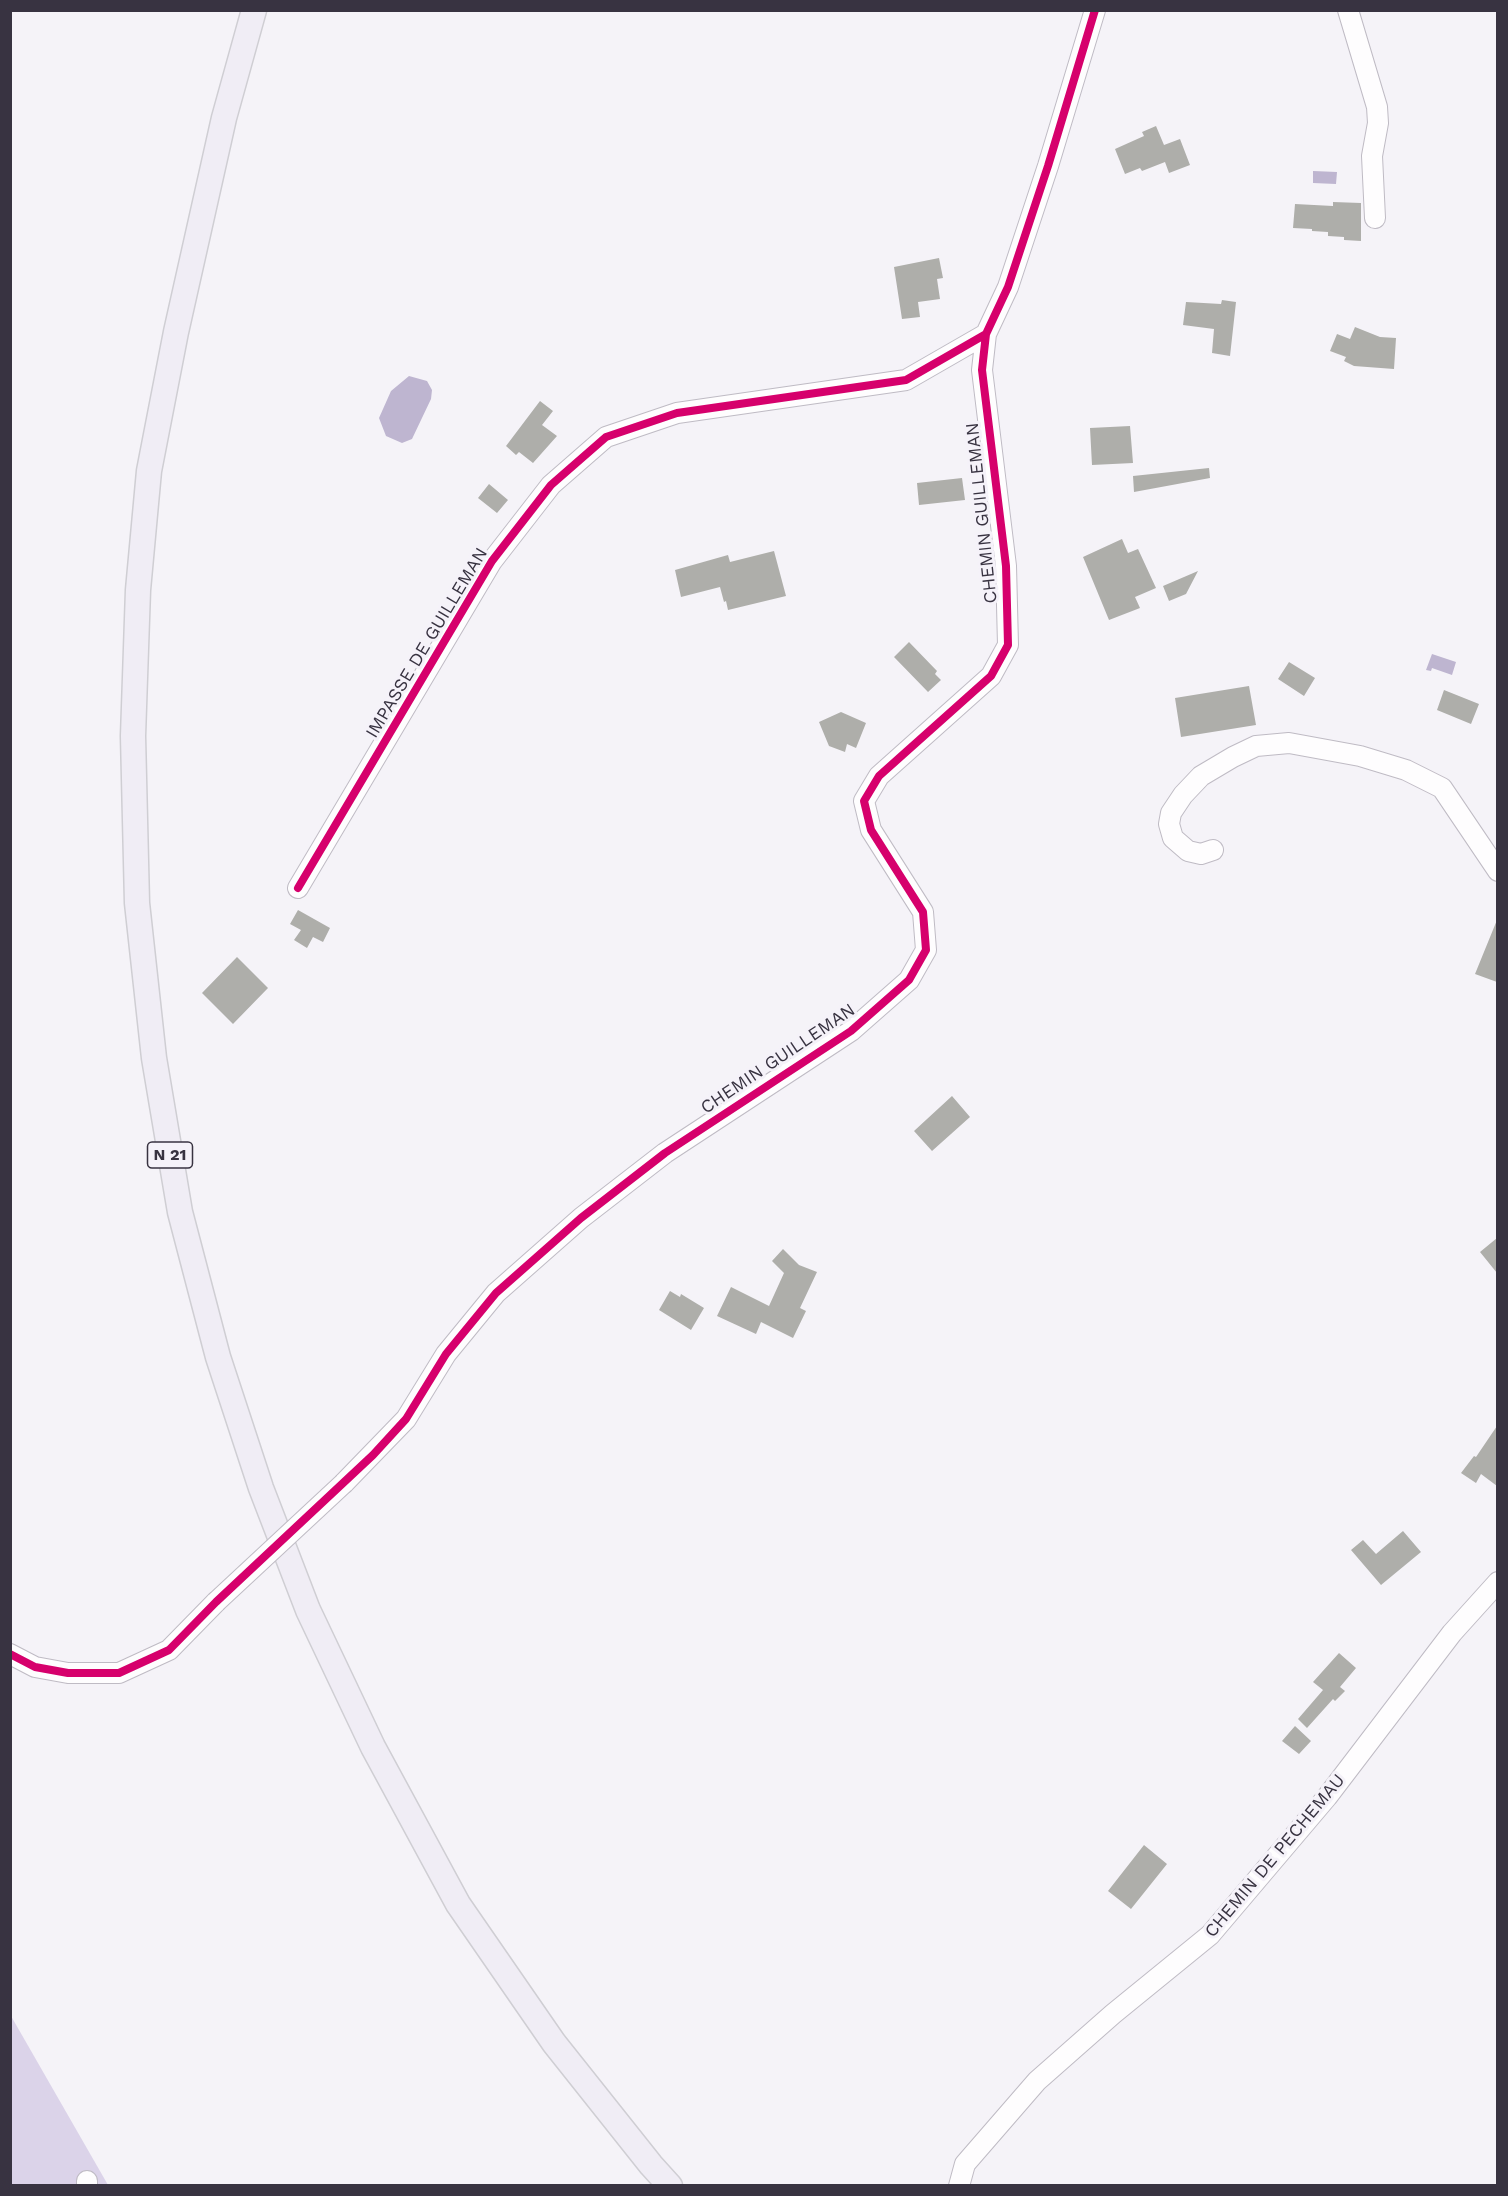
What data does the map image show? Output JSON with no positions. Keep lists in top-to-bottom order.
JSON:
{
  "streets": {
    "main road": ["N 21"],
    "street": ["CHEMIN GUILLEMAN", "IMPASSE DE GUILLEMAN", "CHEMIN DE PECHEMAU"]
  },
  "crossings": [
    ["CHEMIN GUILLEMAN", "IMPASSE DE GUILLEMAN"]
  ]
}
